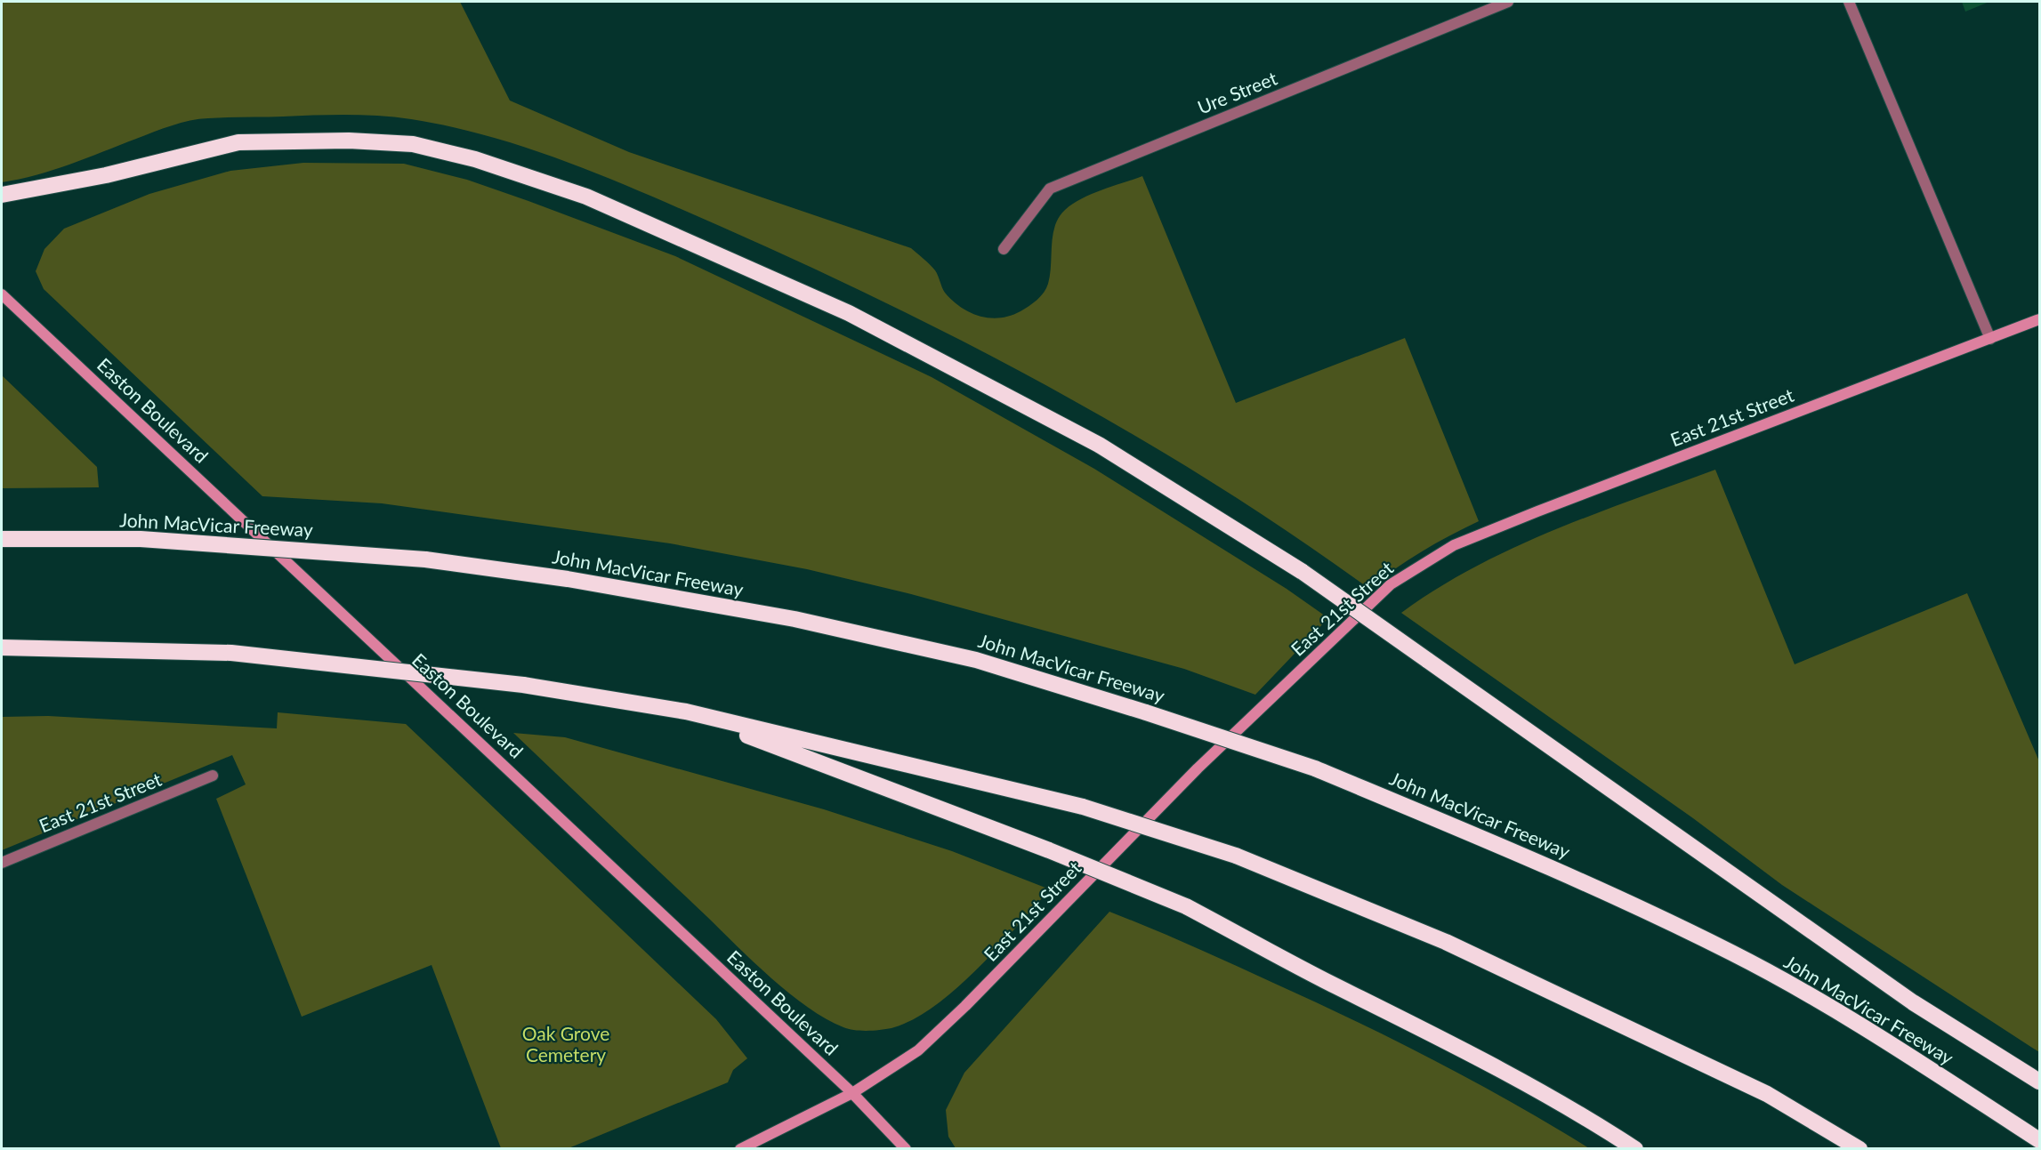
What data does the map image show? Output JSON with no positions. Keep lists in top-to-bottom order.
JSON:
{
  "streets": {
    "highway": ["John MacVicar Freeway"],
    "main road": ["Easton Boulevard", "East 21st Street"],
    "street": ["Ure Street"]
  },
  "crossings": [
    ["Easton Boulevard", "East 21st Street"]
  ],
  "parks": ["Oak Grove Cemetery"]
}
